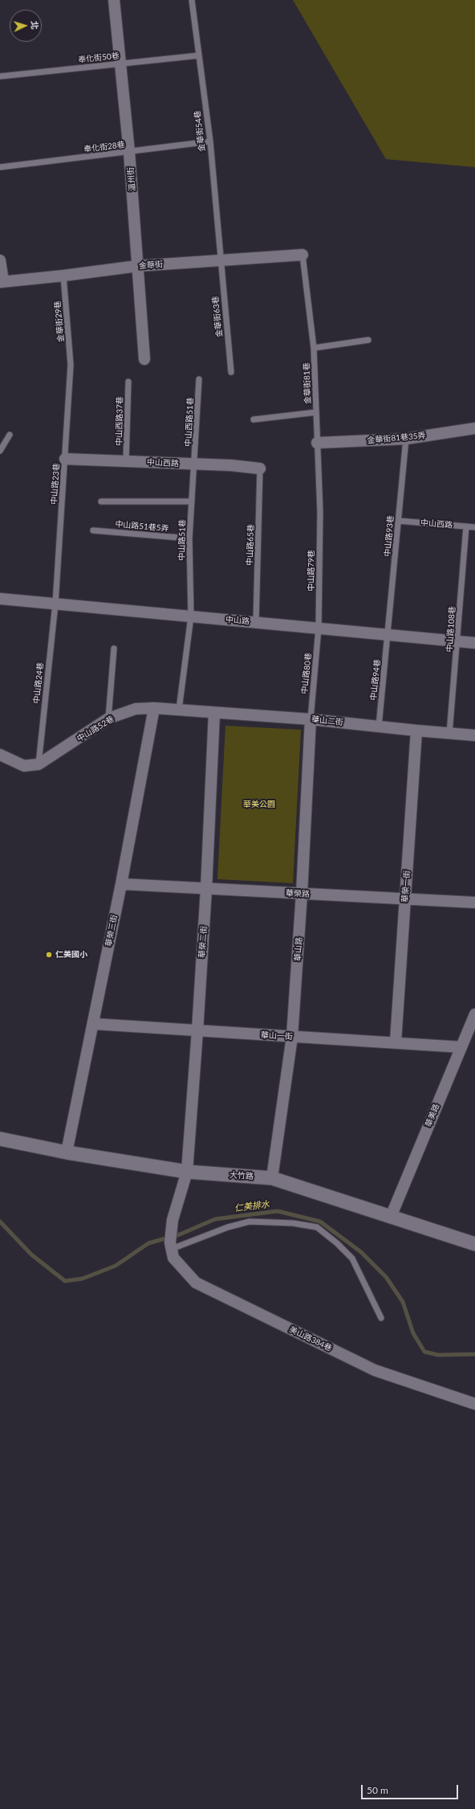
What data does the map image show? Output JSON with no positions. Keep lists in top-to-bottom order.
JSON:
{
  "streets": {
    "street": [
      "溫州街",
      "金華街",
      "金華街81巷35弄",
      "中山西路",
      "中山路",
      "華山二街",
      "中山路52巷",
      "華榮一街",
      "華榮路",
      "華榮三街",
      "華榮二街",
      "華山路",
      "華山一街",
      "華美路",
      "大竹路",
      "美山路384巷"
    ],
    "lane": [
      "奉化街50巷",
      "金華街54巷",
      "奉化街28巷",
      "金華街63巷",
      "金華街29巷",
      "金華街81巷",
      "中山西路37巷",
      "中山西路51巷",
      "中山路23巷",
      "中山路51巷5弄",
      "中山路93巷",
      "中山路51巷",
      "中山路65巷",
      "中山路79巷",
      "中山路108巷",
      "中山路80巷",
      "中山路94巷",
      "中山路24巷"
    ]
  },
  "crossings": [
    ["奉化街50巷", "金華街54巷"],
    ["奉化街50巷", "溫州街"],
    ["金華街54巷", "奉化街28巷"],
    ["金華街54巷", "金華街"],
    ["金華街54巷", "金華街63巷"],
    ["奉化街28巷", "溫州街"],
    ["溫州街", "金華街"],
    ["金華街", "金華街63巷"],
    ["金華街", "金華街29巷"],
    ["金華街", "金華街81巷"],
    ["金華街29巷", "中山路23巷"],
    ["金華街81巷", "金華街81巷35弄"],
    ["金華街81巷", "中山路79巷"],
    ["中山西路37巷", "中山西路"],
    ["中山西路51巷", "中山西路"],
    ["中山西路51巷", "中山路51巷"],
    ["金華街81巷35弄", "中山路93巷"],
    ["中山西路", "中山路23巷"],
    ["中山西路", "中山路93巷"],
    ["中山西路", "中山路51巷"],
    ["中山西路", "中山路65巷"],
    ["中山西路", "中山路108巷"],
    ["中山路23巷", "中山路"],
    ["中山路23巷", "中山路24巷"],
    ["中山路51巷5弄", "中山路51巷"],
    ["中山路93巷", "中山路"],
    ["中山路93巷", "中山路94巷"],
    ["中山路51巷", "中山路"],
    ["中山路65巷", "中山路"],
    ["中山路79巷", "中山路"],
    ["中山路79巷", "中山路80巷"],
    ["中山路", "中山路108巷"],
    ["中山路", "中山路80巷"],
    ["中山路", "中山路94巷"],
    ["中山路", "中山路24巷"],
    ["中山路108巷", "華山二街"],
    ["中山路80巷", "華山二街"],
    ["中山路80巷", "華山路"],
    ["中山路94巷", "華山二街"],
    ["中山路24巷", "中山路52巷"],
    ["華山二街", "中山路52巷"],
    ["華山二街", "華榮一街"],
    ["華山二街", "華榮二街"],
    ["華山二街", "華山路"],
    ["中山路52巷", "華榮三街"],
    ["華榮一街", "華榮路"],
    ["華榮一街", "華山一街"],
    ["華榮路", "華榮三街"],
    ["華榮路", "華榮二街"],
    ["華榮路", "華山路"],
    ["華榮三街", "華山一街"],
    ["華榮三街", "大竹路"],
    ["華榮二街", "華山一街"],
    ["華榮二街", "大竹路"],
    ["華榮二街", "美山路384巷"],
    ["華山路", "華山一街"],
    ["華山路", "大竹路"],
    ["華山一街", "華美路"],
    ["華美路", "大竹路"]
  ],
  "water": ["仁美排水"],
  "parks": ["華美公園"],
  "places": ["仁美國小"],
  "scale_bar": "50 m",
  "north": "right"
}
